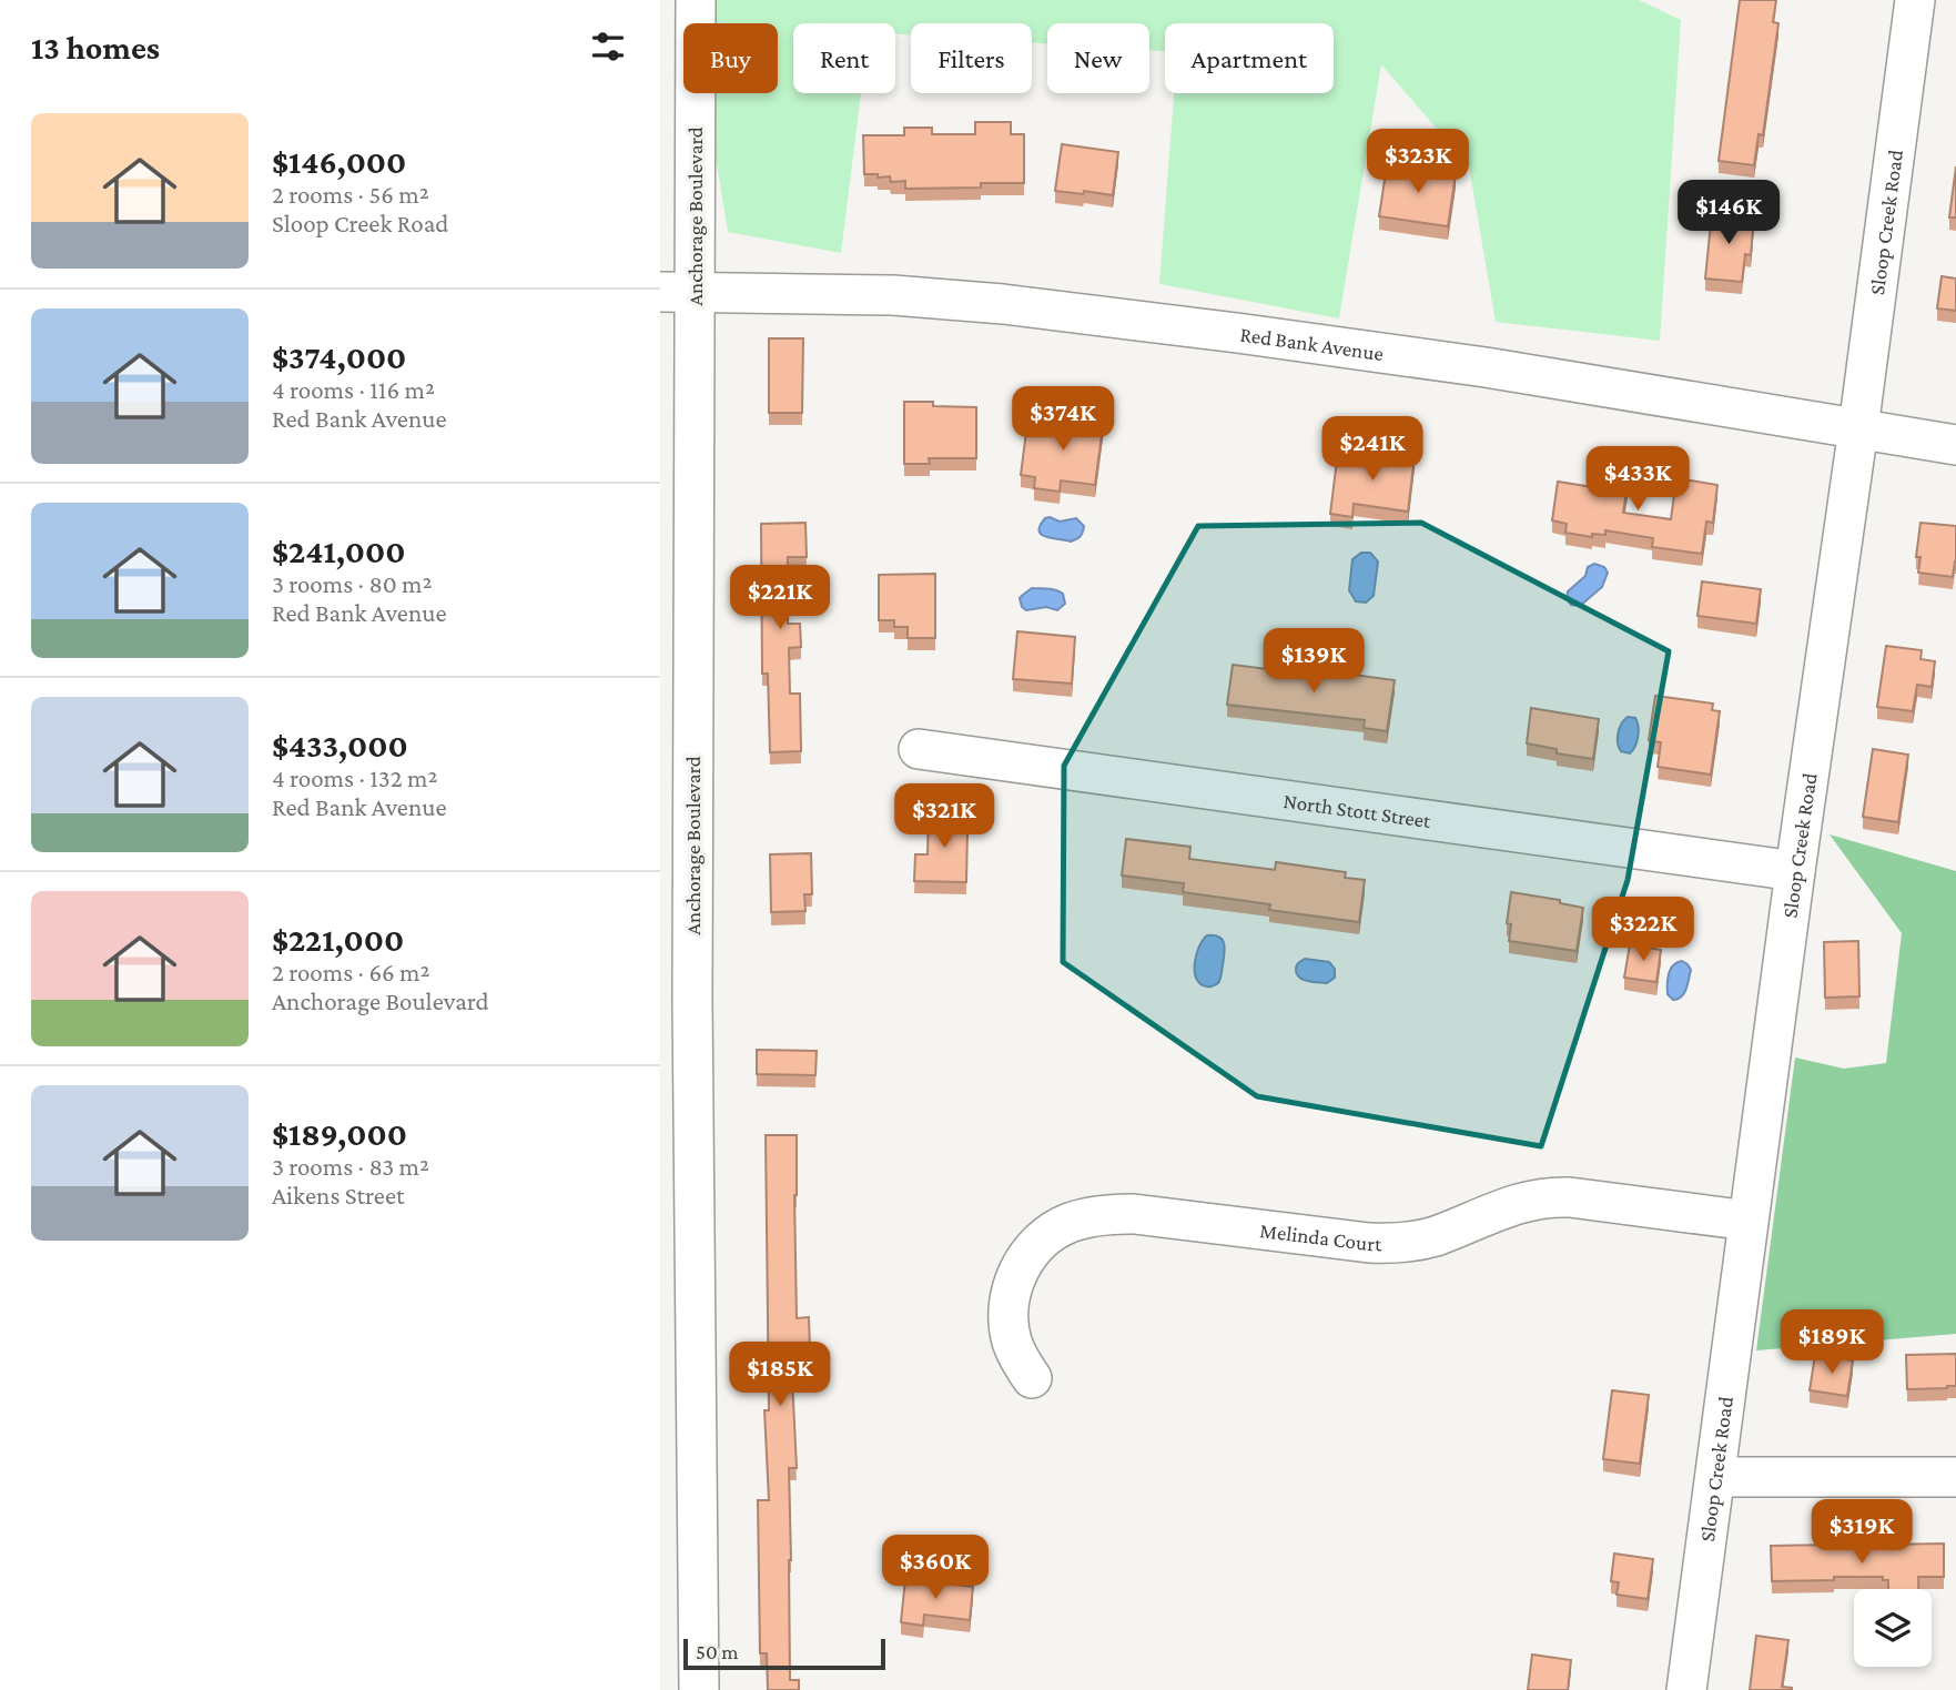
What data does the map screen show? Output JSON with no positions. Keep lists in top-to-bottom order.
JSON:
{
  "streets": {
    "street": [
      "Anchorage Boulevard",
      "Sloop Creek Road",
      "Red Bank Avenue",
      "North Stott Street",
      "Melinda Court"
    ]
  },
  "crossings": [
    ["Anchorage Boulevard", "Red Bank Avenue"],
    ["Sloop Creek Road", "Red Bank Avenue"],
    ["Sloop Creek Road", "North Stott Street"],
    ["Sloop Creek Road", "Melinda Court"]
  ],
  "scale_bar": "50 m",
  "page": {
    "heading": "13 homes",
    "chip": [
      "Buy",
      "Rent",
      "Filters",
      "New",
      "Apartment"
    ],
    "list": [
      {
        "name": "$146,000",
        "note": "2 rooms · 56 m² · Sloop Creek Road"
      },
      {
        "name": "$374,000",
        "note": "4 rooms · 116 m² · Red Bank Avenue"
      },
      {
        "name": "$241,000",
        "note": "3 rooms · 80 m² · Red Bank Avenue"
      },
      {
        "name": "$433,000",
        "note": "4 rooms · 132 m² · Red Bank Avenue"
      },
      {
        "name": "$221,000",
        "note": "2 rooms · 66 m² · Anchorage Boulevard"
      },
      {
        "name": "$189,000",
        "note": "3 rooms · 83 m² · Aikens Street"
      }
    ],
    "price": [
      "$323K",
      "$146K",
      "$374K",
      "$241K",
      "$433K",
      "$221K",
      "$139K",
      "$321K",
      "$322K",
      "$189K",
      "$185K",
      "$319K",
      "$360K"
    ],
    "scale": "50 m"
  }
}
